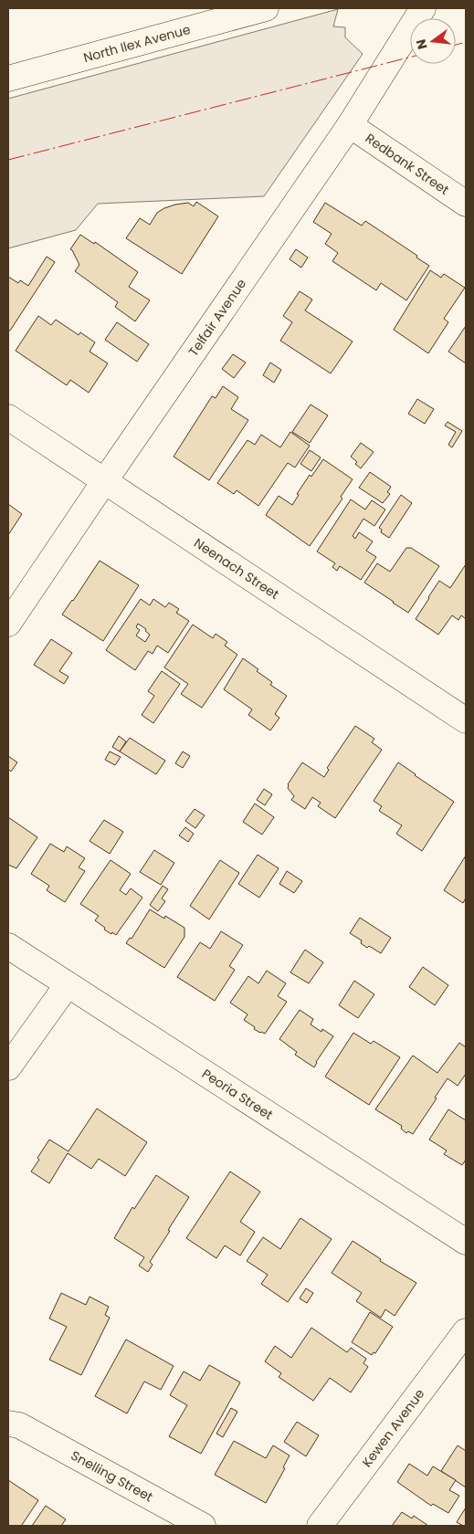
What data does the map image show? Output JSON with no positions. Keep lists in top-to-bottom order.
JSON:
{
  "streets": {
    "street": [
      "North Ilex Avenue",
      "Redbank Street",
      "Telfair Avenue",
      "Neenach Street",
      "Peoria Street",
      "Kewen Avenue",
      "Snelling Street"
    ]
  },
  "crossings": [
    ["Redbank Street", "Telfair Avenue"],
    ["Telfair Avenue", "Neenach Street"]
  ],
  "north": "left"
}
